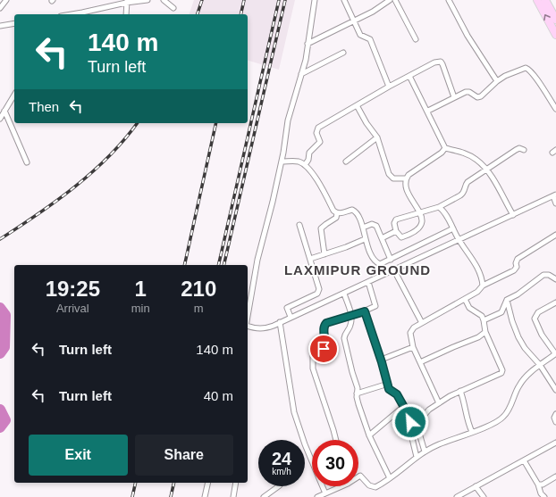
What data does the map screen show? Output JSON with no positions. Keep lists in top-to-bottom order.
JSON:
{
  "districts": ["LAXMIPUR GROUND"],
  "page": {
    "turn": ["140 m", "Turn left"],
    "then": "Then",
    "eta": [
      "19:25",
      "Arrival",
      "1",
      "min",
      "210",
      "m"
    ],
    "list": [
      {
        "name": "Turn left",
        "value": "140 m"
      },
      {
        "name": "Turn left",
        "value": "40 m"
      }
    ],
    "buttons": ["Exit", "Share"],
    "speed": "24 km/h",
    "limit": "30"
  }
}
